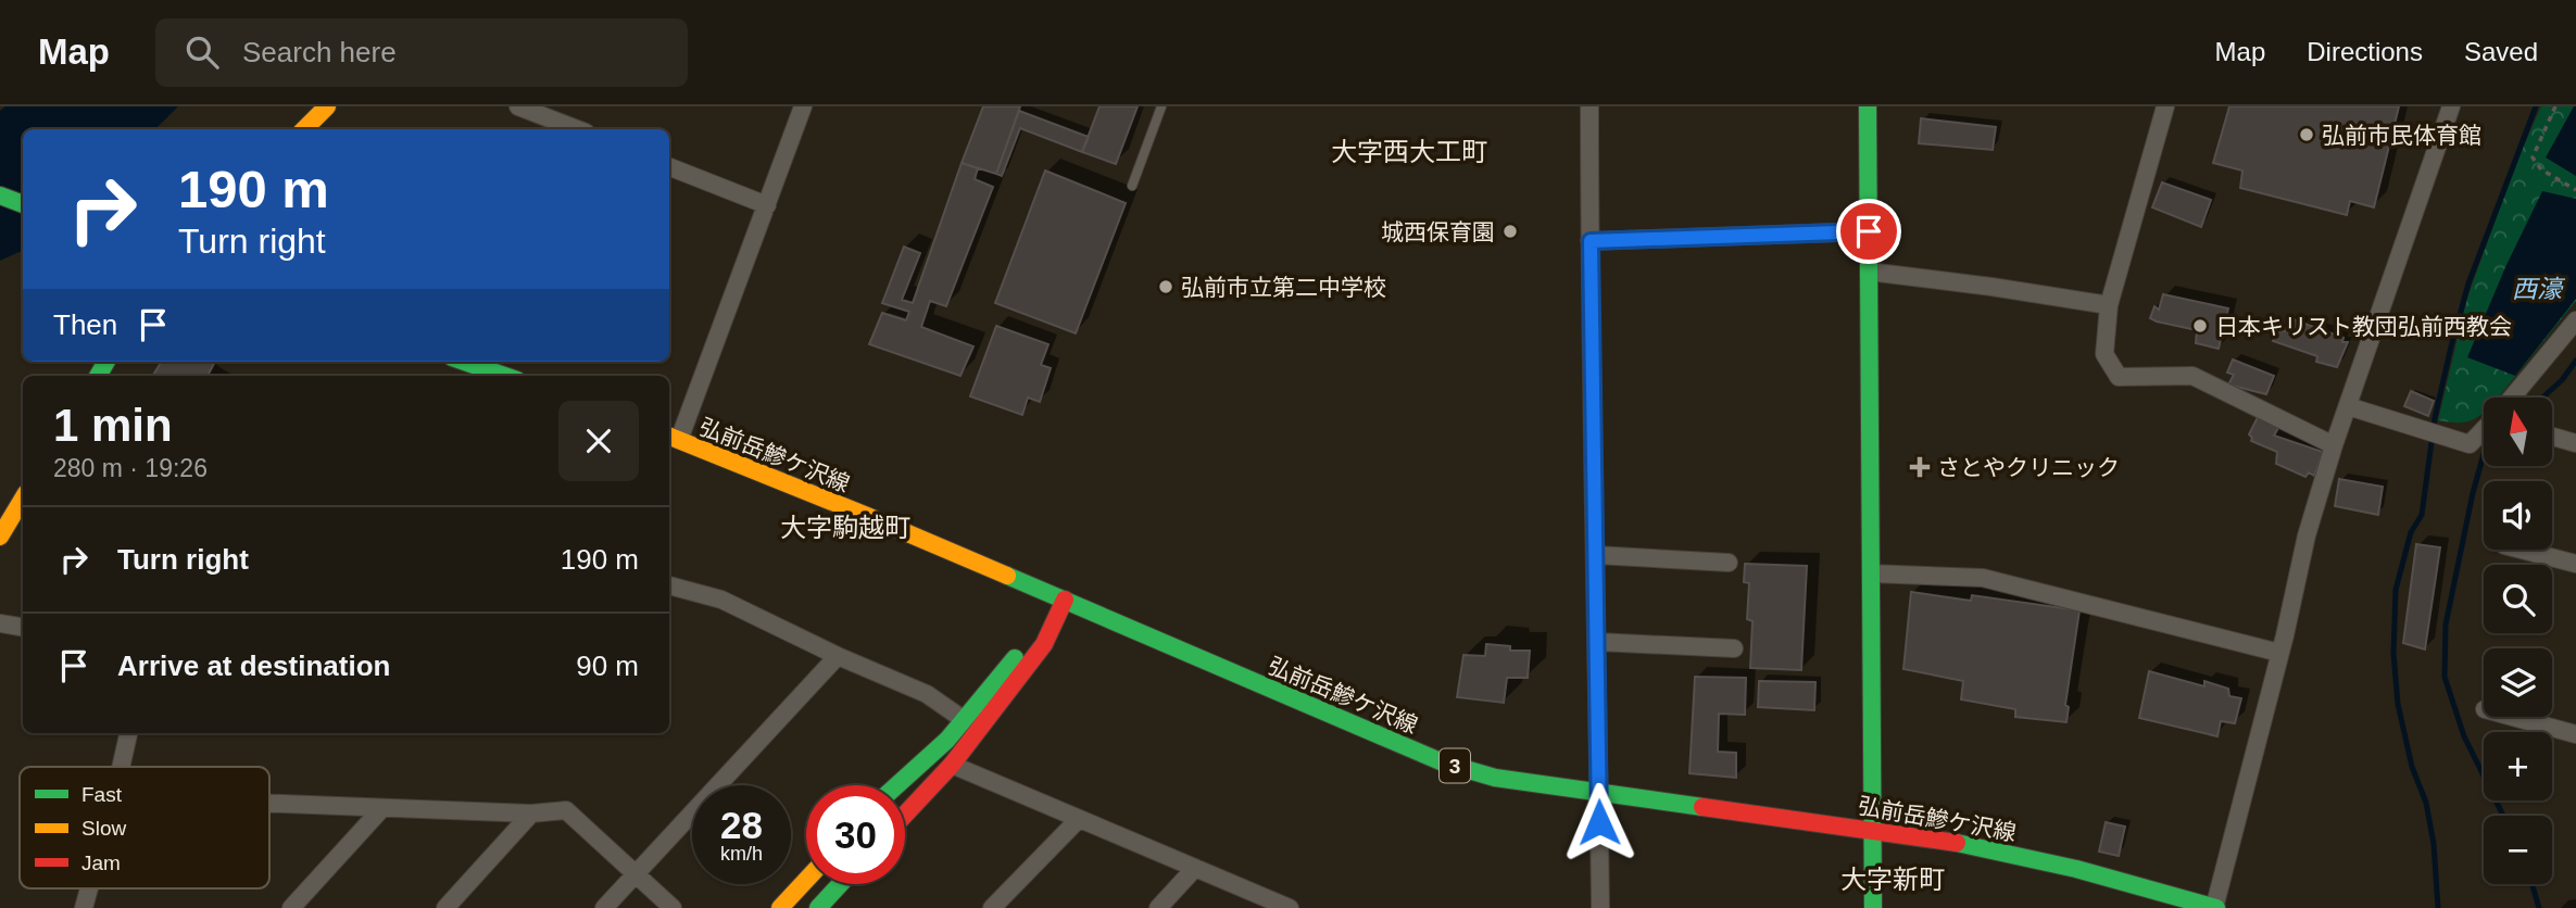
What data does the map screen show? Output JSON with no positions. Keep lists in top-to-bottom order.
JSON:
{
  "streets": {
    "main road": ["弘前岳鰺ケ沢線", "3"]
  },
  "districts": ["大字西大工町", "大字駒越町", "大字新町"],
  "water": ["西濠"],
  "places": {
    "other": [
      "弘前市民体育館",
      "城西保育園",
      "弘前市立第二中学校",
      "日本キリスト教団弘前西教会"
    ],
    "health": ["さとやクリニック"]
  },
  "legend": ["Fast", "Slow", "Jam"],
  "north": "top",
  "page": {
    "header": "Map",
    "search": "Search here",
    "nav": ["Map", "Directions", "Saved"],
    "turn": ["190 m", "Turn right"],
    "then": "Then",
    "heading": ["1 min", "280 m · 19:26"],
    "map_buttons": ["+", "−"],
    "list": [
      {
        "name": "Turn right",
        "value": "190 m"
      },
      {
        "name": "Arrive at destination",
        "value": "90 m"
      }
    ],
    "speed": "28 km/h",
    "limit": "30"
  }
}
